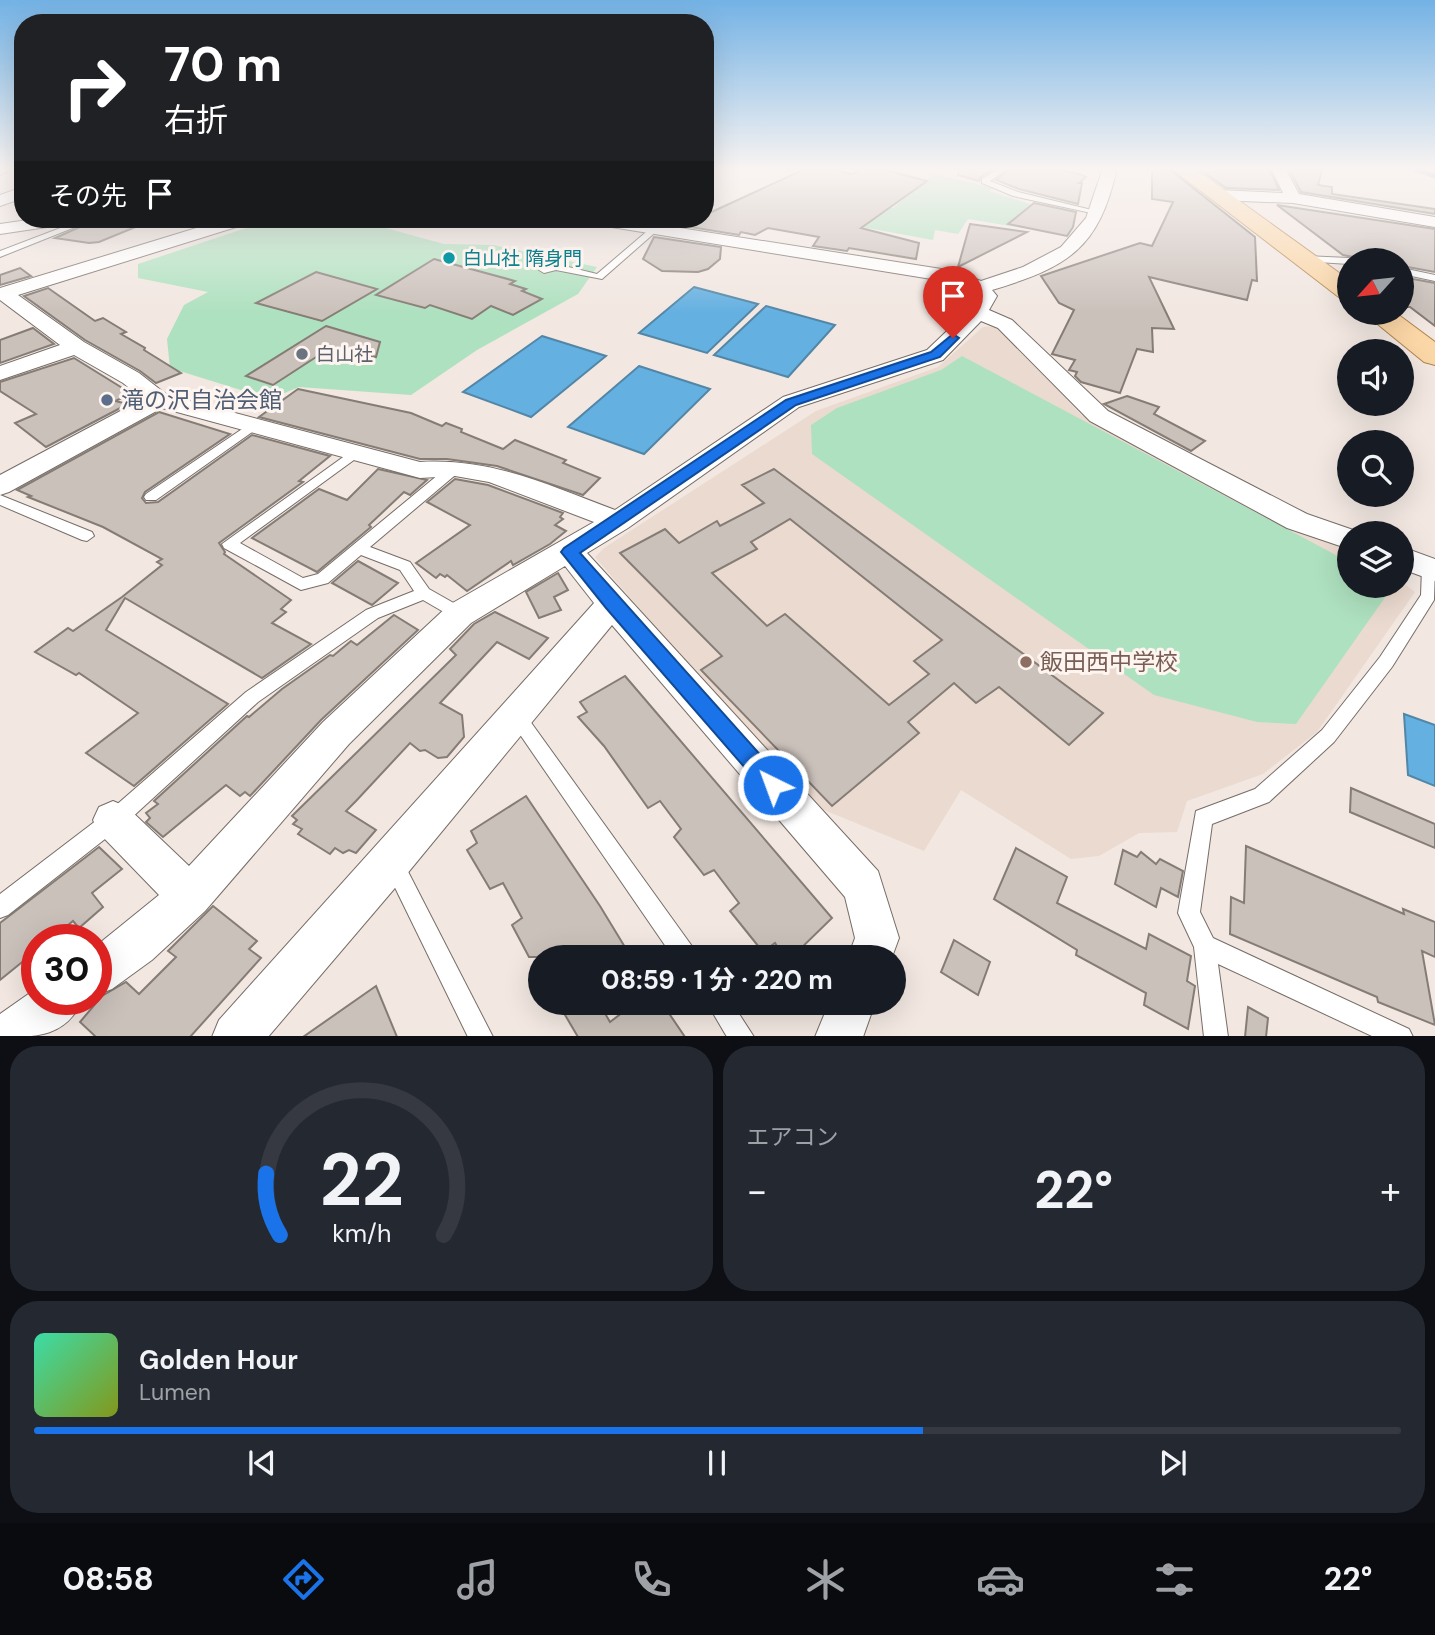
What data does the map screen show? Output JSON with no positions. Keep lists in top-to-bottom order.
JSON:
{
  "places": [
    "白山社 隋身門",
    "白山社",
    "滝の沢自治会館",
    "飯田西中学校"
  ],
  "north": "bottom left",
  "page": {
    "turn": ["70 m", "右折"],
    "then": "その先",
    "limit": "30",
    "trip": "08:59 · 1 分 · 220 m",
    "tile": "エアコン",
    "heat": ["−", "22°", "+"],
    "song": ["Golden Hour", "Lumen"],
    "tabs": ["08:58", "22°"],
    "gauge": ["22", "km/h"]
  }
}
